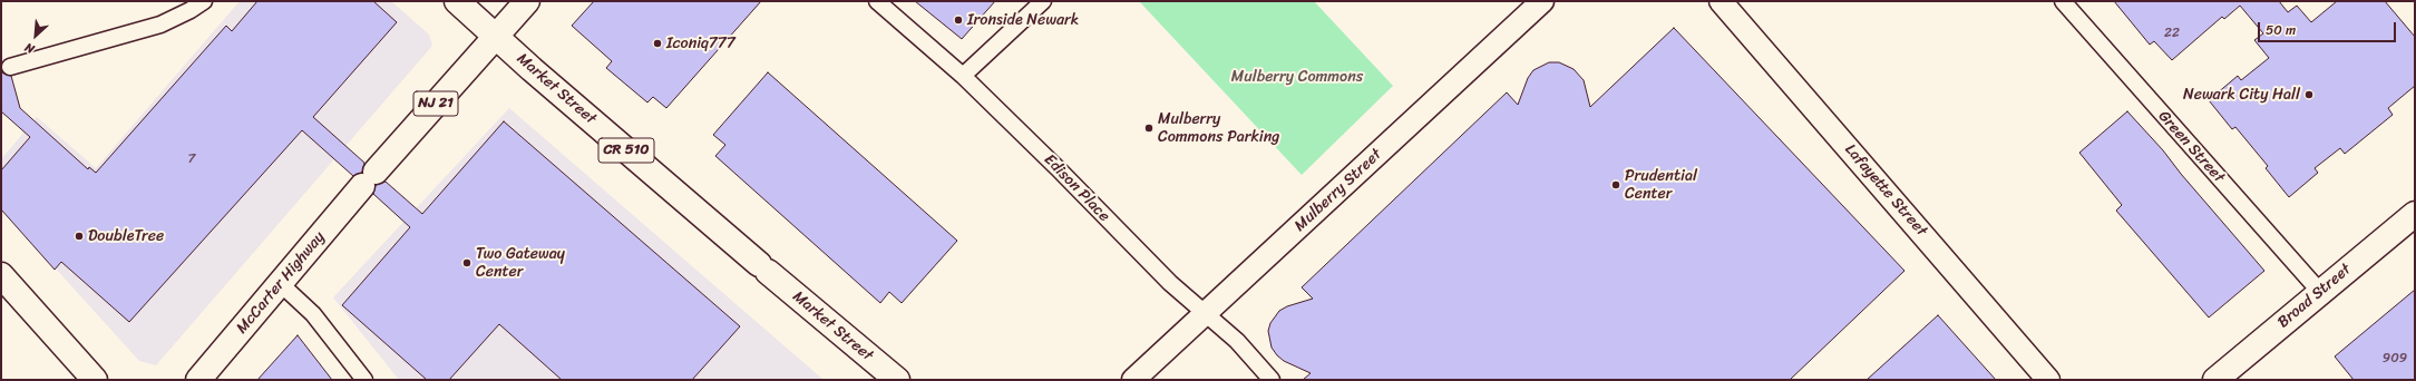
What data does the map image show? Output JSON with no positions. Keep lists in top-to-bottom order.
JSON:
{
  "streets": {
    "main road": [
      "Market Street",
      "NJ 21",
      "CR 510",
      "McCarter Highway",
      "Broad Street"
    ],
    "street": [
      "Green Street",
      "Edison Place",
      "Mulberry Street",
      "Lafayette Street"
    ]
  },
  "crossings": [
    ["Market Street", "McCarter Highway"],
    ["Green Street", "Broad Street"],
    ["Edison Place", "Mulberry Street"]
  ],
  "parks": ["Mulberry Commons"],
  "places": [
    "Ironside Newark",
    "Iconiq777",
    "Newark City Hall",
    "Mulberry Commons Parking",
    "Prudential Center",
    "DoubleTree",
    "Two Gateway Center"
  ],
  "house_numbers": ["22", "7", "909"],
  "scale_bar": "50 m",
  "north": "bottom left"
}
